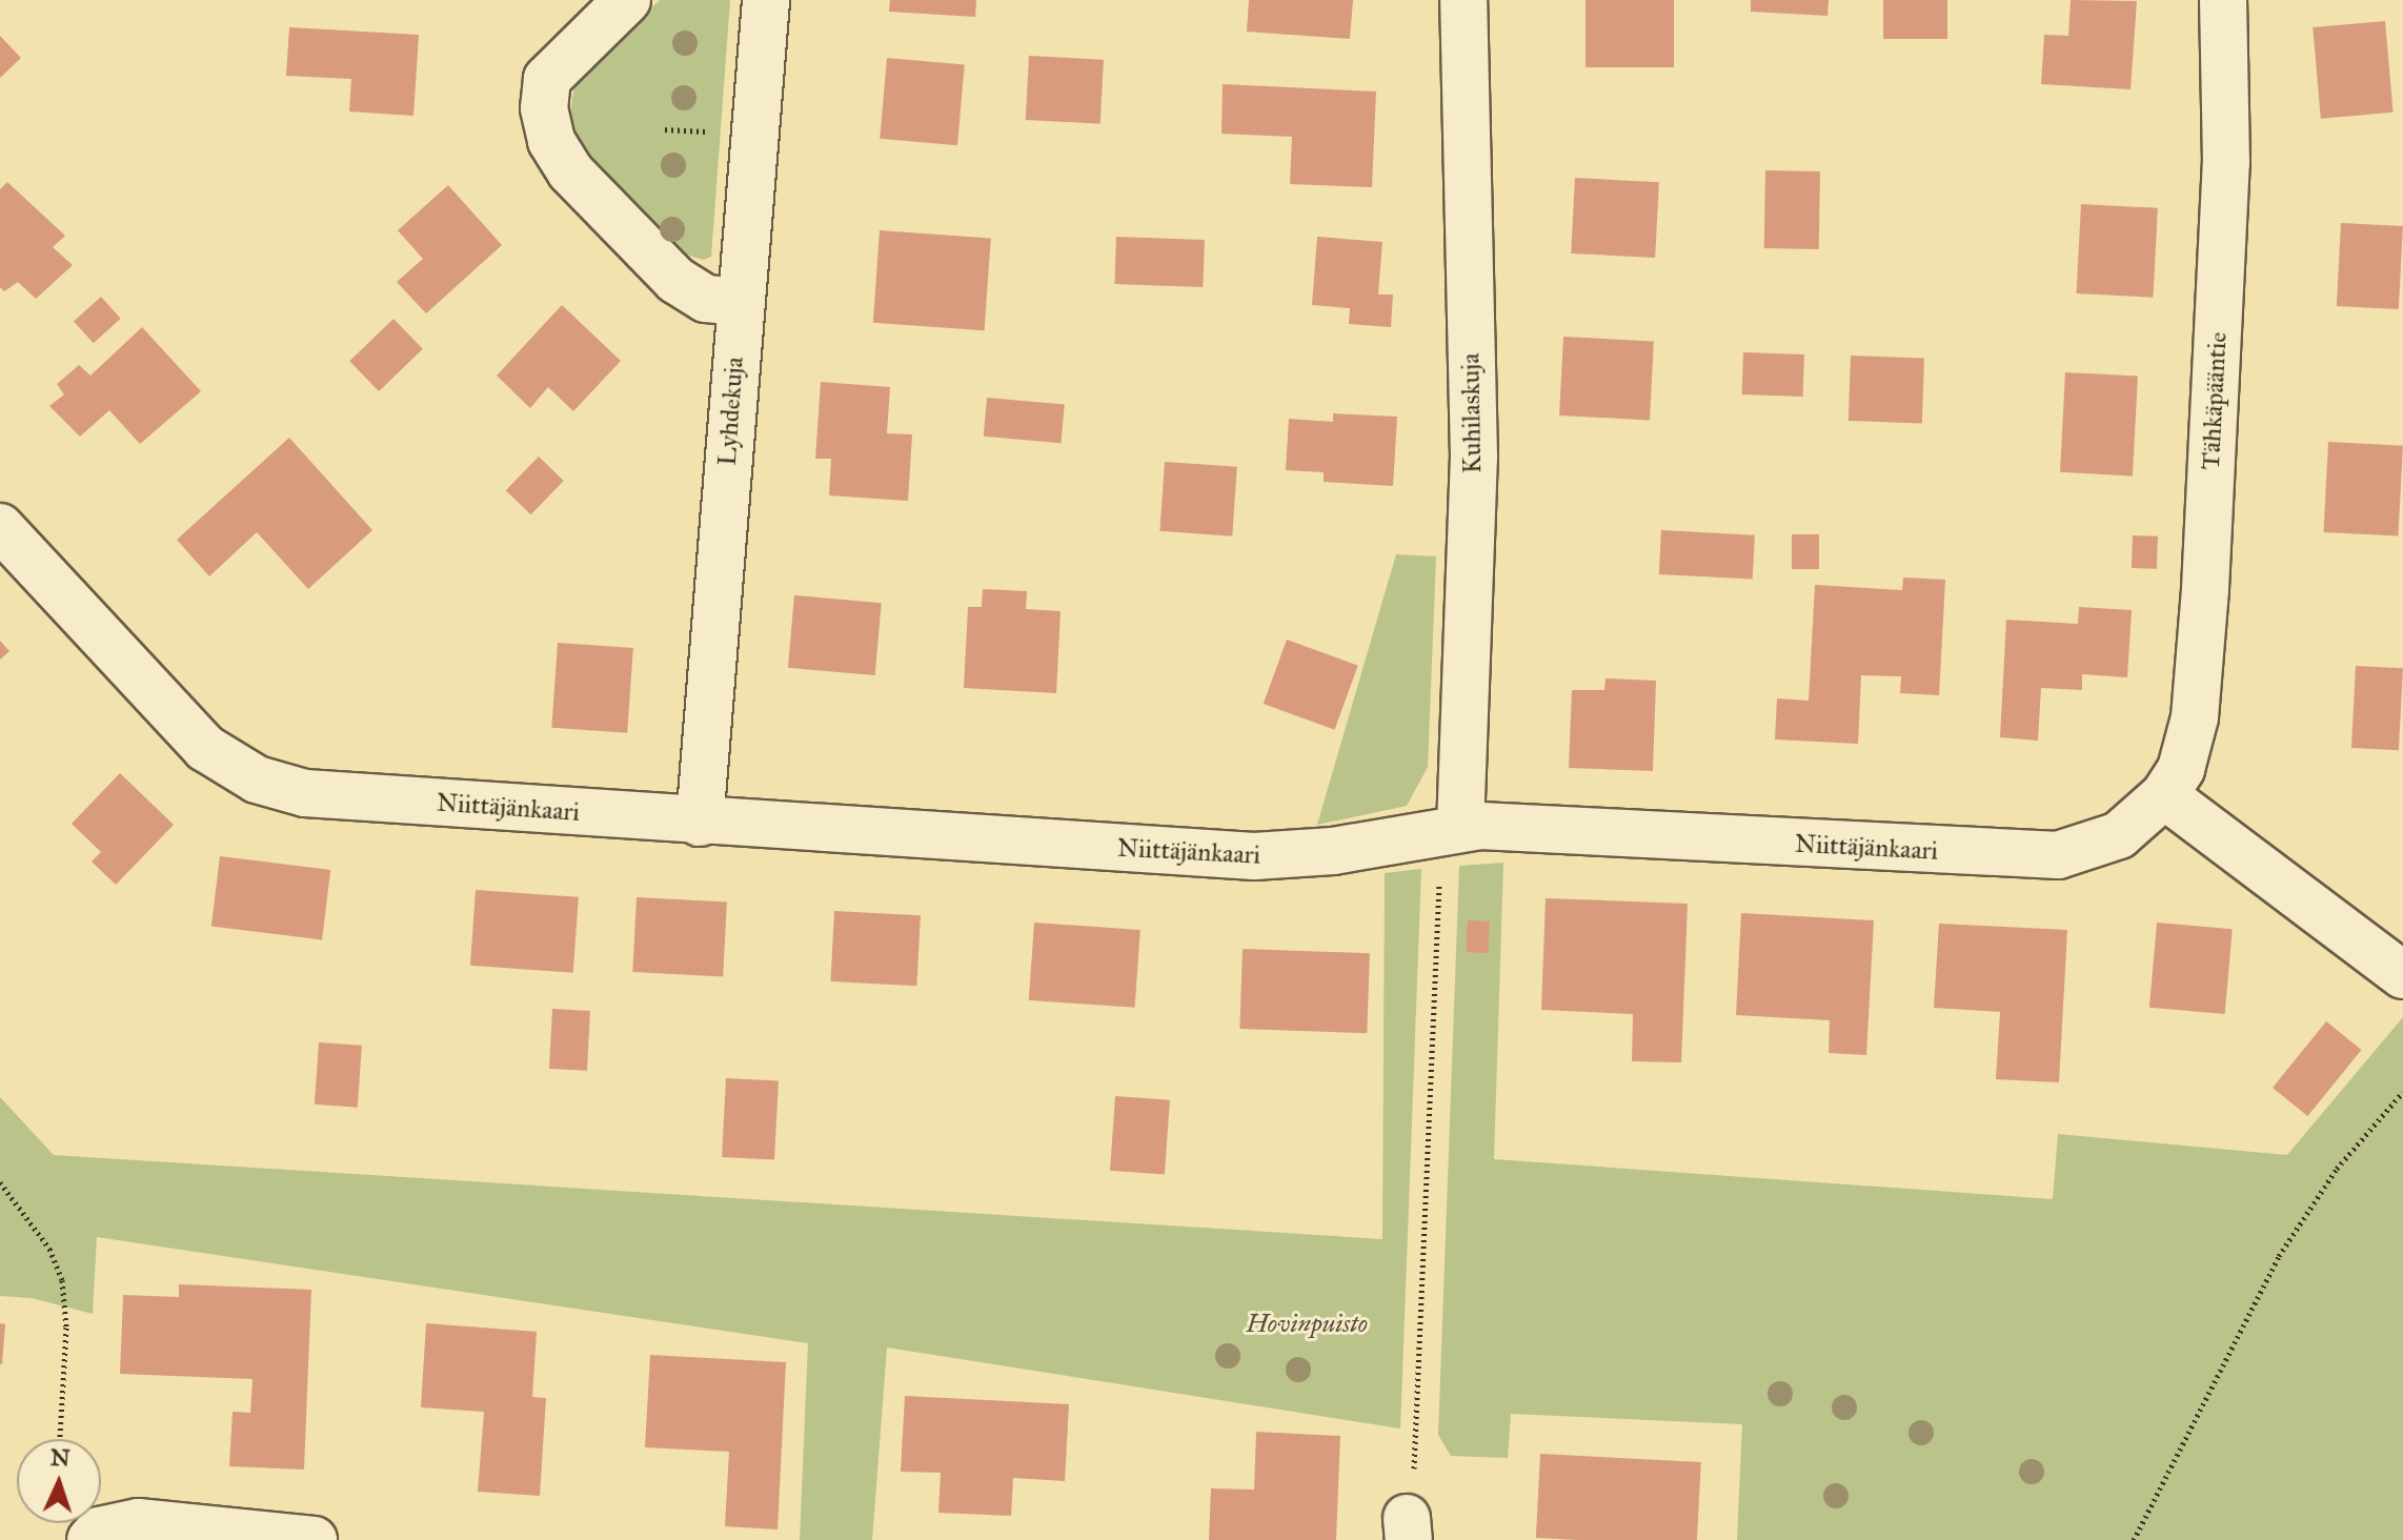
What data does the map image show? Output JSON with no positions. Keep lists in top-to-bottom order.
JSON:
{
  "streets": {
    "street": [
      "Tähkäpääntie",
      "Lyhdekuja",
      "Kuhilaskuja",
      "Niittäjänkaari"
    ]
  },
  "crossings": [
    ["Tähkäpääntie", "Niittäjänkaari"],
    ["Lyhdekuja", "Niittäjänkaari"],
    ["Kuhilaskuja", "Niittäjänkaari"]
  ],
  "parks": ["Hovinpuisto"],
  "north": "top"
}
